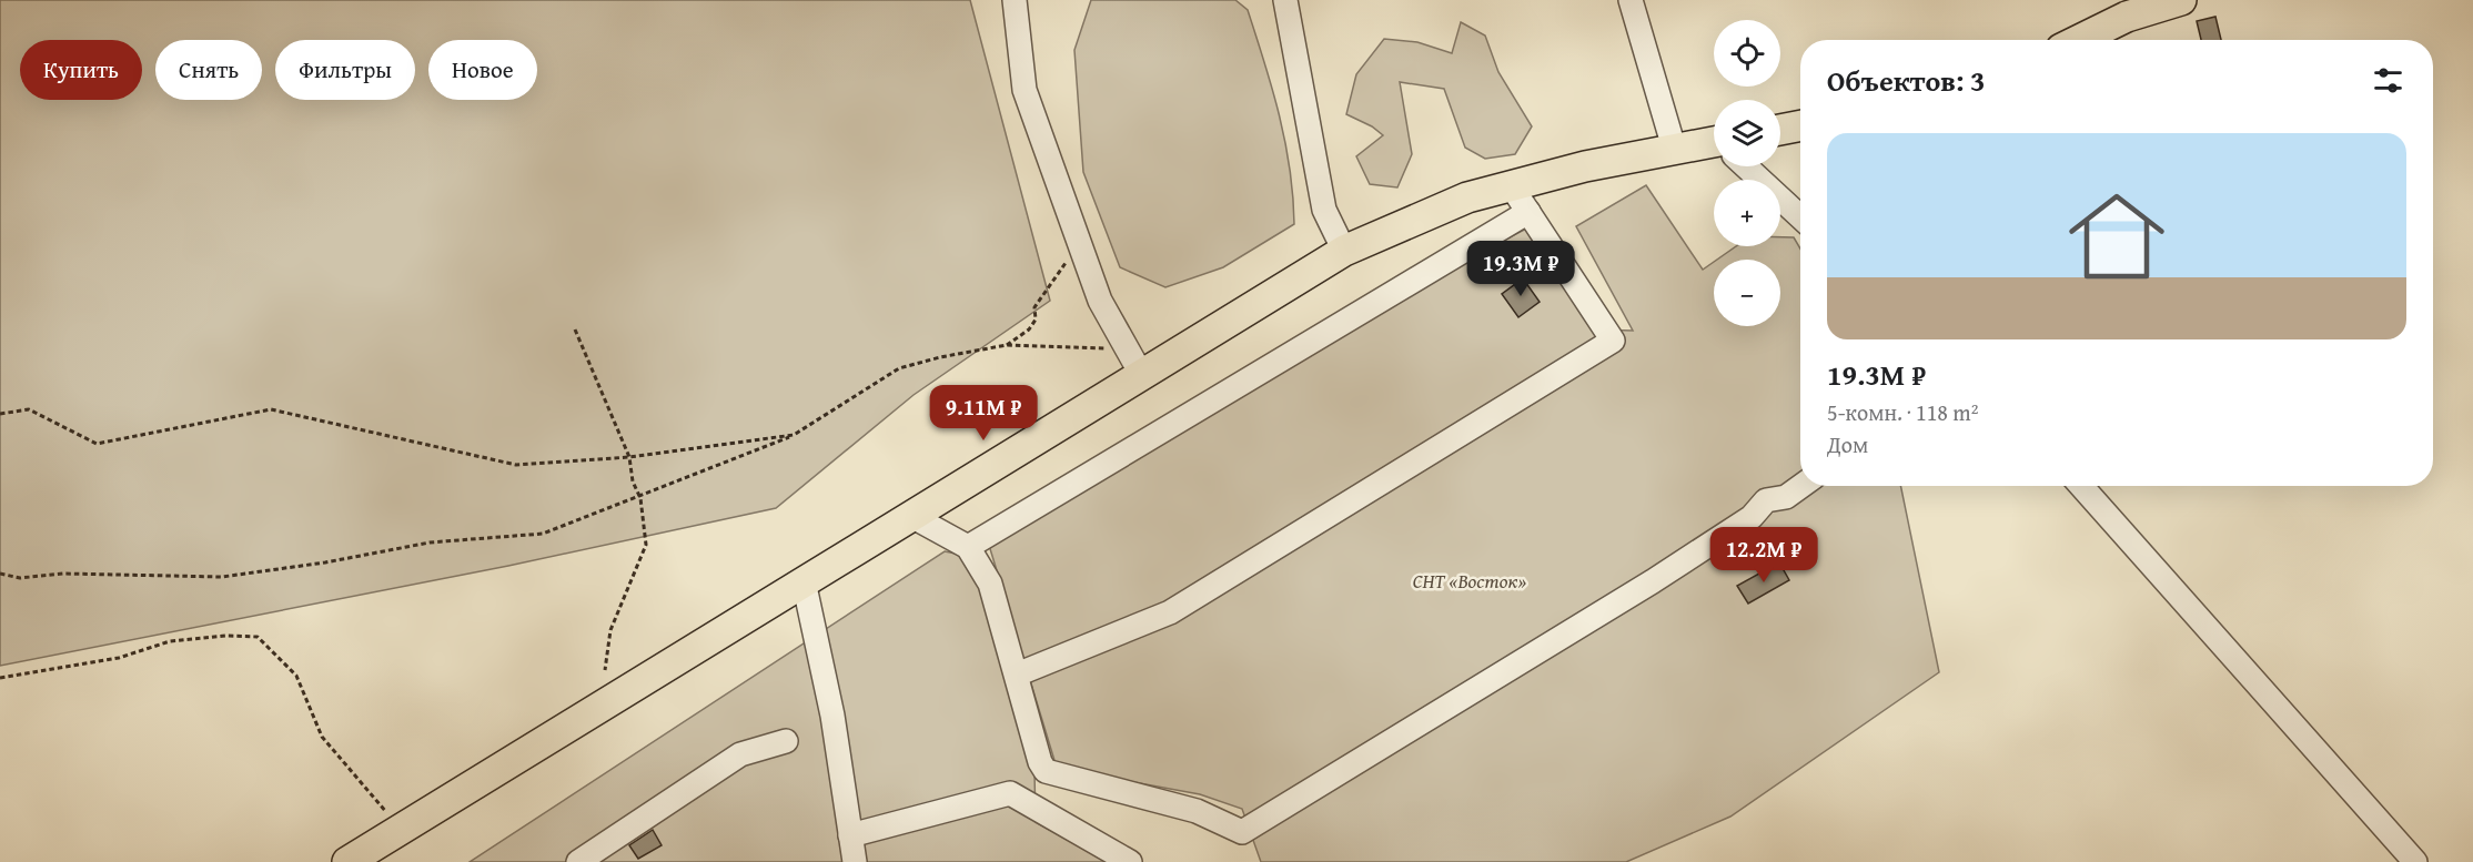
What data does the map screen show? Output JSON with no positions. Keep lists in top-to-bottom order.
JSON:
{
  "parks": ["СНТ «Восток»"],
  "page": {
    "map_buttons": ["+", "−"],
    "chip": [
      "Купить",
      "Снять",
      "Фильтры",
      "Новое"
    ],
    "heading": "Объектов: 3",
    "list": [
      {
        "name": "19.3M ₽",
        "note": "5-комн. · 118 m² · Дом"
      }
    ],
    "price": ["19.3M ₽", "9.11M ₽", "12.2M ₽"]
  }
}
